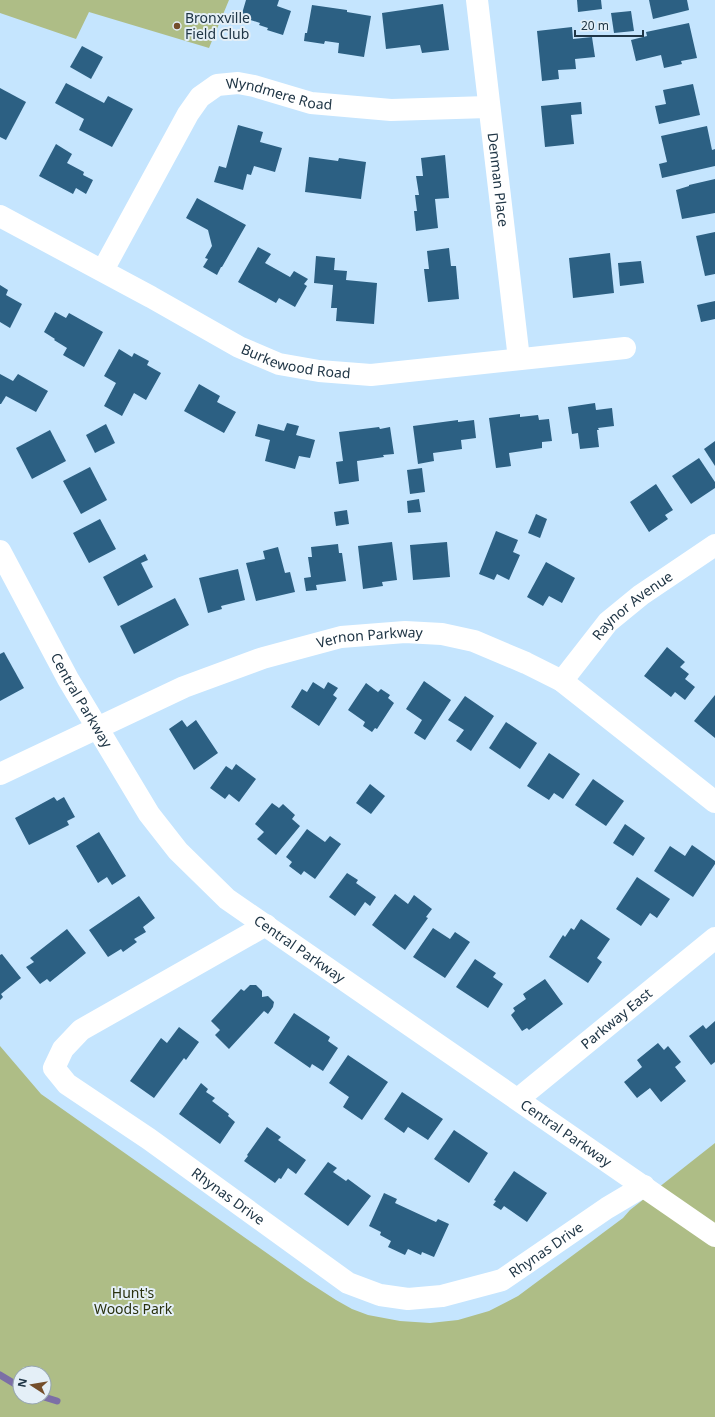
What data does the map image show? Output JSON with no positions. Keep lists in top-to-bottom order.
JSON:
{
  "streets": {
    "street": [
      "Wyndmere Road",
      "Denman Place",
      "Burkewood Road",
      "Raynor Avenue",
      "Vernon Parkway",
      "Central Parkway",
      "Parkway East",
      "Rhynas Drive"
    ]
  },
  "crossings": [
    ["Wyndmere Road", "Denman Place"],
    ["Wyndmere Road", "Burkewood Road"],
    ["Denman Place", "Burkewood Road"],
    ["Raynor Avenue", "Vernon Parkway"],
    ["Vernon Parkway", "Central Parkway"],
    ["Central Parkway", "Parkway East"],
    ["Central Parkway", "Rhynas Drive"]
  ],
  "parks": ["Hunt's Woods Park"],
  "places": ["Bronxville Field Club"],
  "scale_bar": "20 m",
  "north": "left"
}
